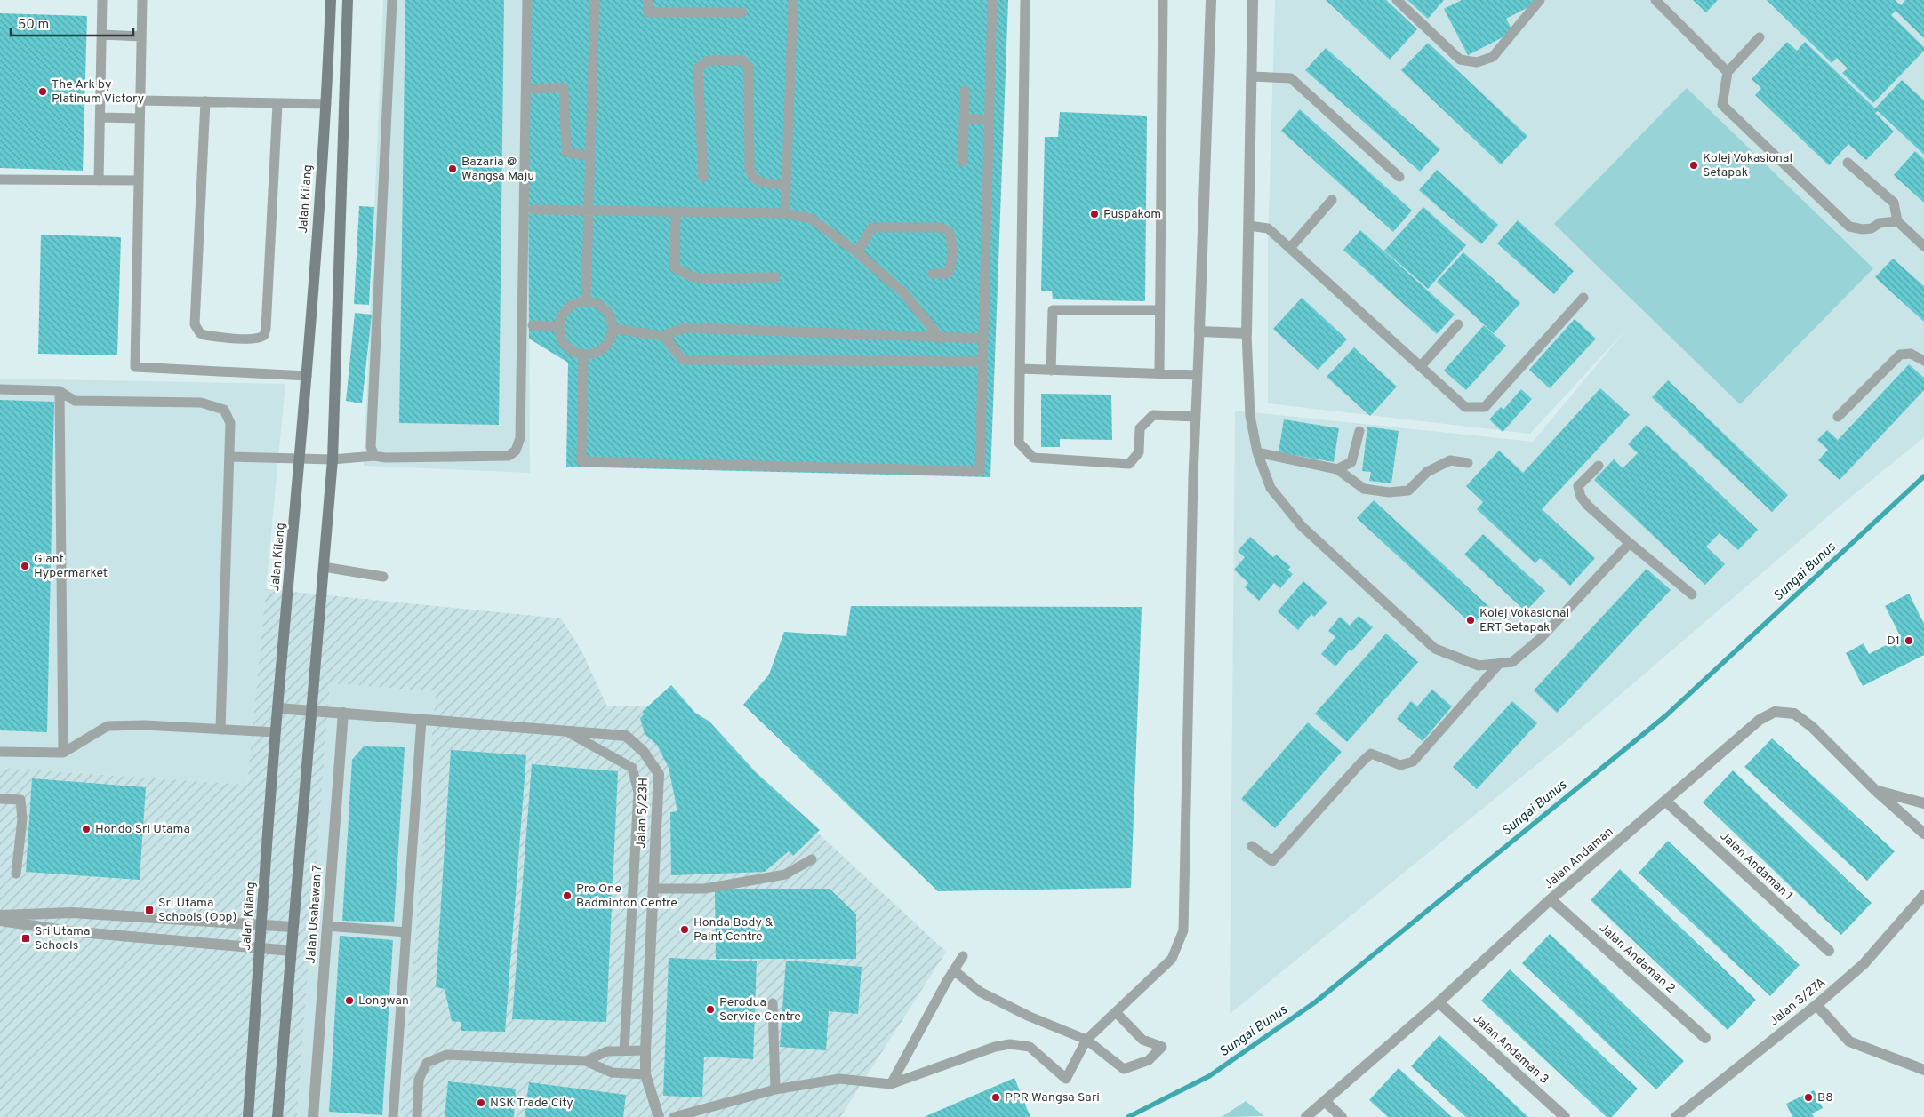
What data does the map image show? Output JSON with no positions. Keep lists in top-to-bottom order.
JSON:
{
  "streets": {
    "main road": ["Jalan Kilang"],
    "street": [
      "Jalan 5/23H",
      "Jalan Andaman",
      "Jalan Andaman 1",
      "Jalan Usahawan 7",
      "Jalan Andaman 2",
      "Jalan 3/27A",
      "Jalan Andaman 3"
    ]
  },
  "crossings": [
    ["Jalan Kilang", "Jalan 5/23H"],
    ["Jalan 5/23H", "Jalan Usahawan 7"],
    ["Jalan Andaman", "Jalan Andaman 1"],
    ["Jalan Andaman", "Jalan Andaman 2"],
    ["Jalan Andaman", "Jalan Andaman 3"]
  ],
  "water": ["Sungai Bunus"],
  "places": {
    "other": [
      "The Ark by Platinum Victory",
      "Kolej Vokasional Setapak",
      "Bazaria @ Wangsa Maju",
      "Puspakom",
      "Giant Hypermarket",
      "Kolej Vokasional ERT Setapak",
      "D1",
      "Hondo Sri Utama",
      "Pro One Badminton Centre",
      "Honda Body & Paint Centre",
      "Longwan",
      "Perodua Service Centre",
      "PPR Wangsa Sari",
      "B8",
      "NSK Trade City"
    ],
    "transit": ["Sri Utama Schools (Opp)", "Sri Utama Schools"]
  },
  "scale_bar": "50 m"
}
